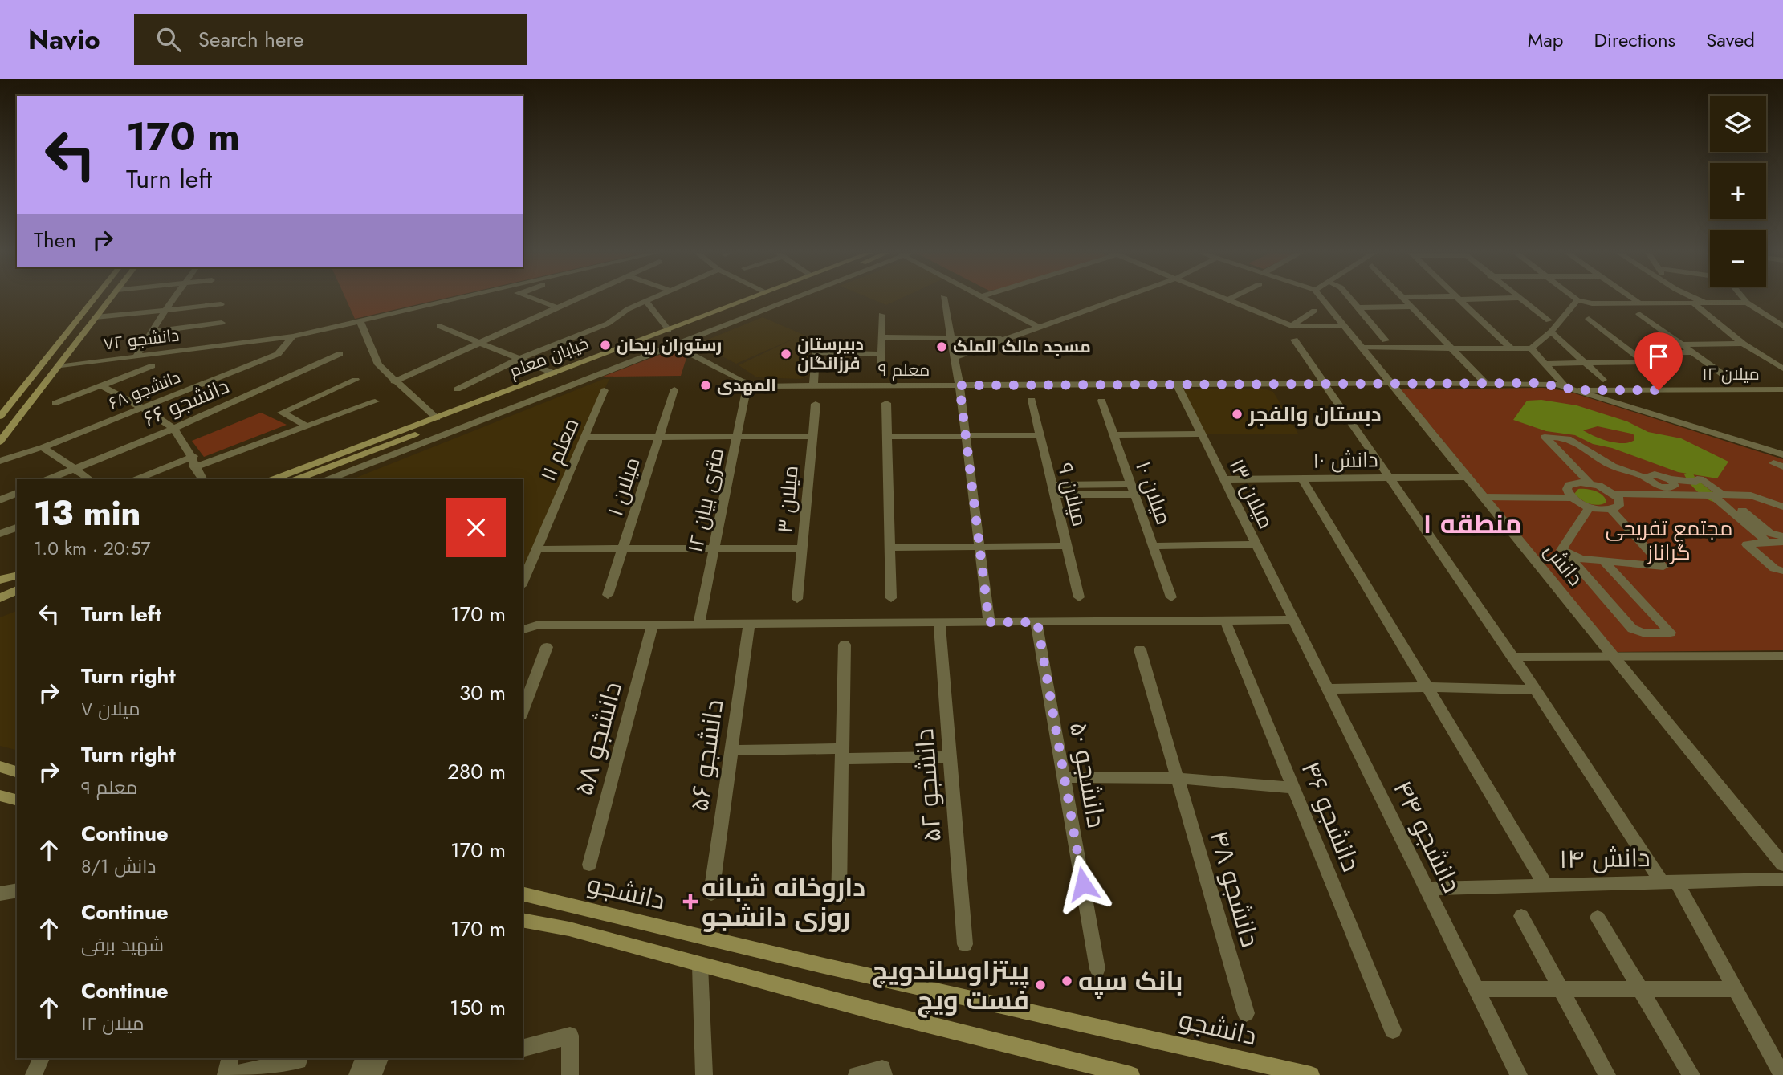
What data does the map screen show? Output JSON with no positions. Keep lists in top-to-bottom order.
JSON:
{
  "streets": {
    "main road": ["خیابان معلم", "دانشجو"],
    "street": [
      "دانشجو ۷۲",
      "معلم ۹",
      "میلان ۱۲",
      "دانشجو ۶۸",
      "دانشجو ۶۶",
      "معلم ۱۱",
      "دانش ۱۰",
      "میلان ۱",
      "میلان ۱۰",
      "میلان ۱۳",
      "میلان ۹",
      "میلان ۳",
      "۱۲ متری بیان",
      "دانش",
      "دانشجو ۵۸",
      "دانشجو ۵۶",
      "دانشجو ۵۰",
      "دانشجو ۵۲",
      "دانشجو ۴۶",
      "دانشجو ۴۴",
      "دانش ۱۴",
      "دانشجو ۴۸"
    ]
  },
  "crossings": [
    ["دانشجو ۷۲", "دانشجو ۶۸"],
    ["معلم ۹", "میلان ۱۲"],
    ["معلم ۹", "میلان ۱۳"],
    ["معلم ۹", "۱۲ متری بیان"],
    ["معلم ۹", "دانش"],
    ["دانش ۱۰", "میلان ۱۳"],
    ["دانش ۱۰", "دانش"],
    ["میلان ۱۳", "دانشجو ۴۴"],
    ["دانشجو ۴۴", "دانش ۱۴"]
  ],
  "districts": ["منطقه ۱"],
  "parks": ["مجتمع تفریحی گراناز"],
  "places": {
    "other": [
      "رستوران ریحان",
      "مسجد مالک الملک",
      "دبیرستان فرزانگان",
      "المهدی",
      "دبستان والفجر",
      "بانک سپه",
      "پیتزاوساندویچ فست ویچ"
    ],
    "health": ["داروخانه شبانه روزی دانشجو"]
  },
  "page": {
    "header": "Navio",
    "search": "Search here",
    "nav": ["Map", "Directions", "Saved"],
    "map_buttons": ["+", "−"],
    "turn": ["170 m", "Turn left"],
    "then": "Then",
    "heading": ["13 min", "1.0 km · 20:57"],
    "list": [
      {
        "name": "Turn left",
        "value": "170 m"
      },
      {
        "name": "Turn right",
        "note": "میلان ۷",
        "value": "30 m"
      },
      {
        "name": "Turn right",
        "note": "معلم ۹",
        "value": "280 m"
      },
      {
        "name": "Continue",
        "note": "دانش 8/1",
        "value": "170 m"
      },
      {
        "name": "Continue",
        "note": "شهید برفی",
        "value": "170 m"
      },
      {
        "name": "Continue",
        "note": "میلان ۱۲",
        "value": "150 m"
      }
    ]
  }
}
